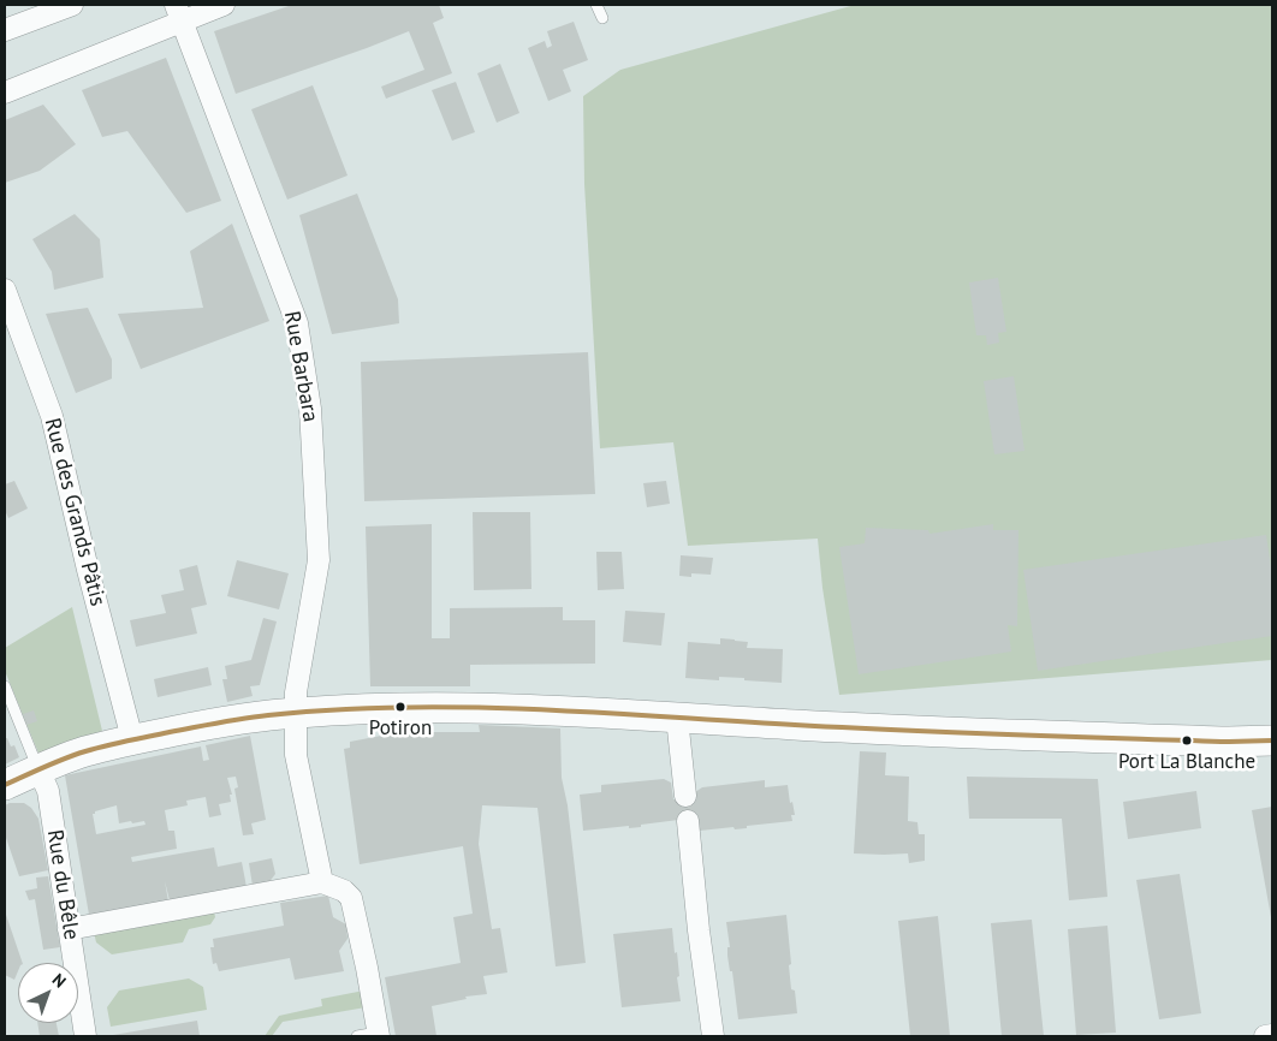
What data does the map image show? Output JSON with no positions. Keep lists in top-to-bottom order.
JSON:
{
  "streets": {
    "street": ["Rue Barbara", "Rue des Grands Pâtis", "Rue du Bêle"]
  },
  "places": ["Potiron", "Port La Blanche"],
  "north": "top right"
}
